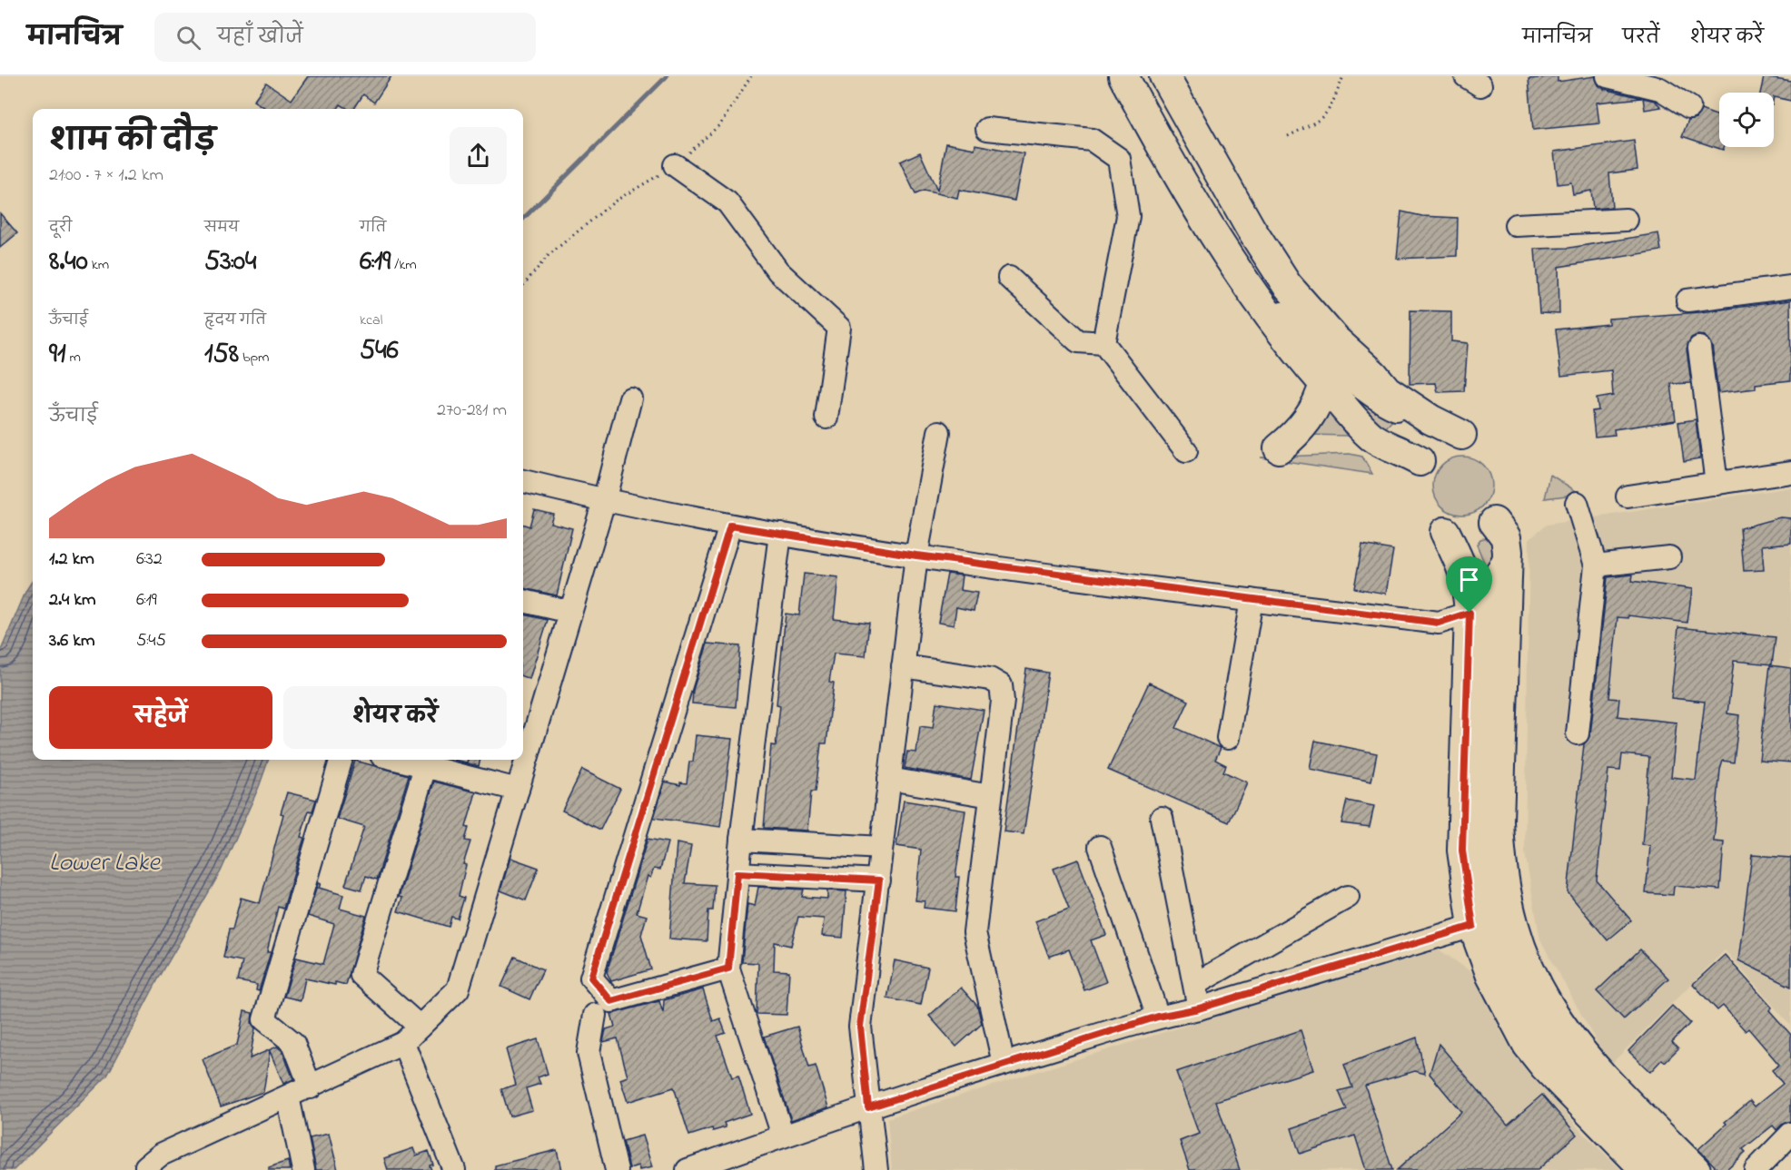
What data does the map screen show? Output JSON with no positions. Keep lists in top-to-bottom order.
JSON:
{
  "water": ["Lower Lake"],
  "page": {
    "header": "मानचित्र",
    "search": "यहाँ खोजें",
    "nav": ["मानचित्र", "परतें", "शेयर करें"],
    "heading": ["शाम की दौड़", "21:00 · 7 × 1.2 km"],
    "stats": [
      ["दूरी", "8.40 km"],
      ["समय", "53:04"],
      ["गति", "6:19 /km"],
      ["ऊँचाई", "91 m"],
      ["हृदय गति", "158 bpm"],
      ["kcal", "546"]
    ],
    "chart": ["ऊँचाई", "270–281 m"],
    "list": [
      {
        "name": "1.2 km",
        "note": "6:32"
      },
      {
        "name": "2.4 km",
        "note": "6:19"
      },
      {
        "name": "3.6 km",
        "note": "5:45"
      }
    ],
    "buttons": ["सहेजें", "शेयर करें"]
  }
}
